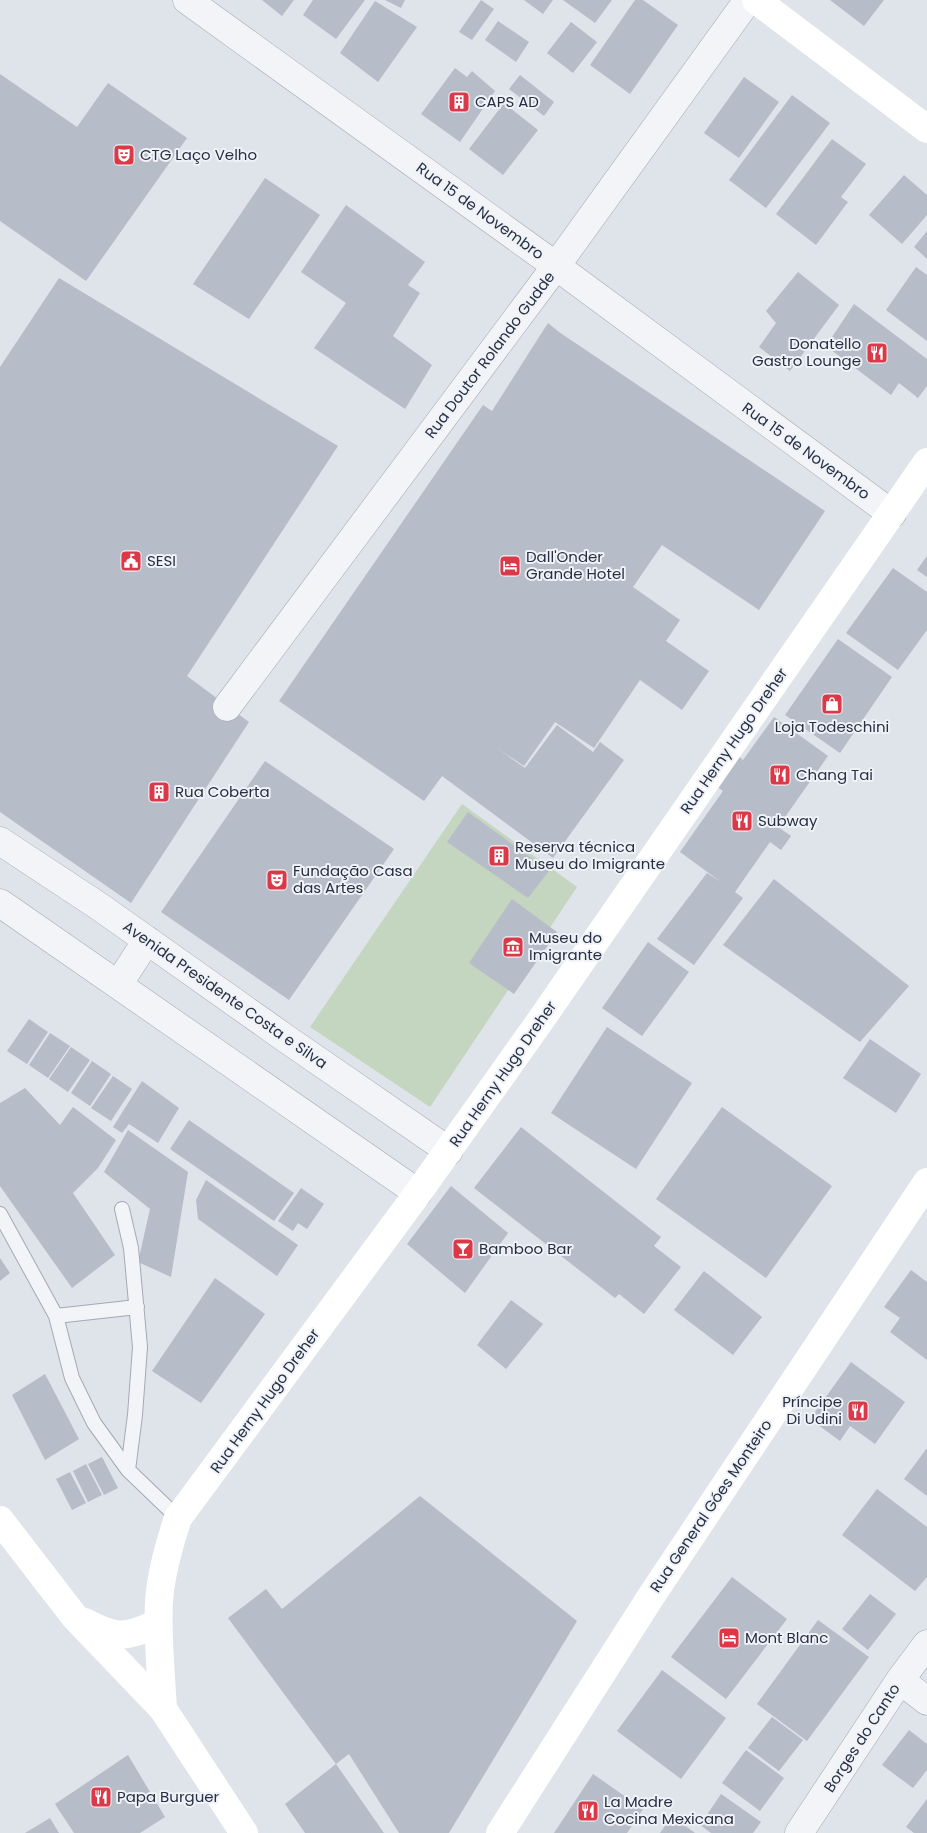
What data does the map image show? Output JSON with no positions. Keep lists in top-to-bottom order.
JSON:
{
  "streets": {
    "main road": ["Rua Herny Hugo Dreher", "Rua General Góes Monteiro"],
    "street": [
      "Rua 15 de Novembro",
      "Rua Doutor Rolando Gudde",
      "Avenida Presidente Costa e Silva",
      "Borges do Canto"
    ]
  },
  "crossings": [
    ["Rua 15 de Novembro", "Rua Doutor Rolando Gudde"],
    ["Rua 15 de Novembro", "Rua Herny Hugo Dreher"],
    ["Rua Herny Hugo Dreher", "Avenida Presidente Costa e Silva"]
  ],
  "places": {
    "building": ["CAPS AD", "Rua Coberta", "Reserva técnica Museu do Imigrante"],
    "theatre": ["CTG Laço Velho", "Fundação Casa das Artes"],
    "restaurant": [
      "Donatello Gastro Lounge",
      "Chang Tai",
      "Subway",
      "Príncipe Di Udini",
      "Papa Burguer",
      "La Madre Cocina Mexicana"
    ],
    "public building": ["SESI"],
    "hotel": ["Dall'Onder Grande Hotel", "Mont Blanc"],
    "shop": ["Loja Todeschini"],
    "museum": ["Museu do Imigrante"],
    "bar": ["Bamboo Bar"]
  }
}
